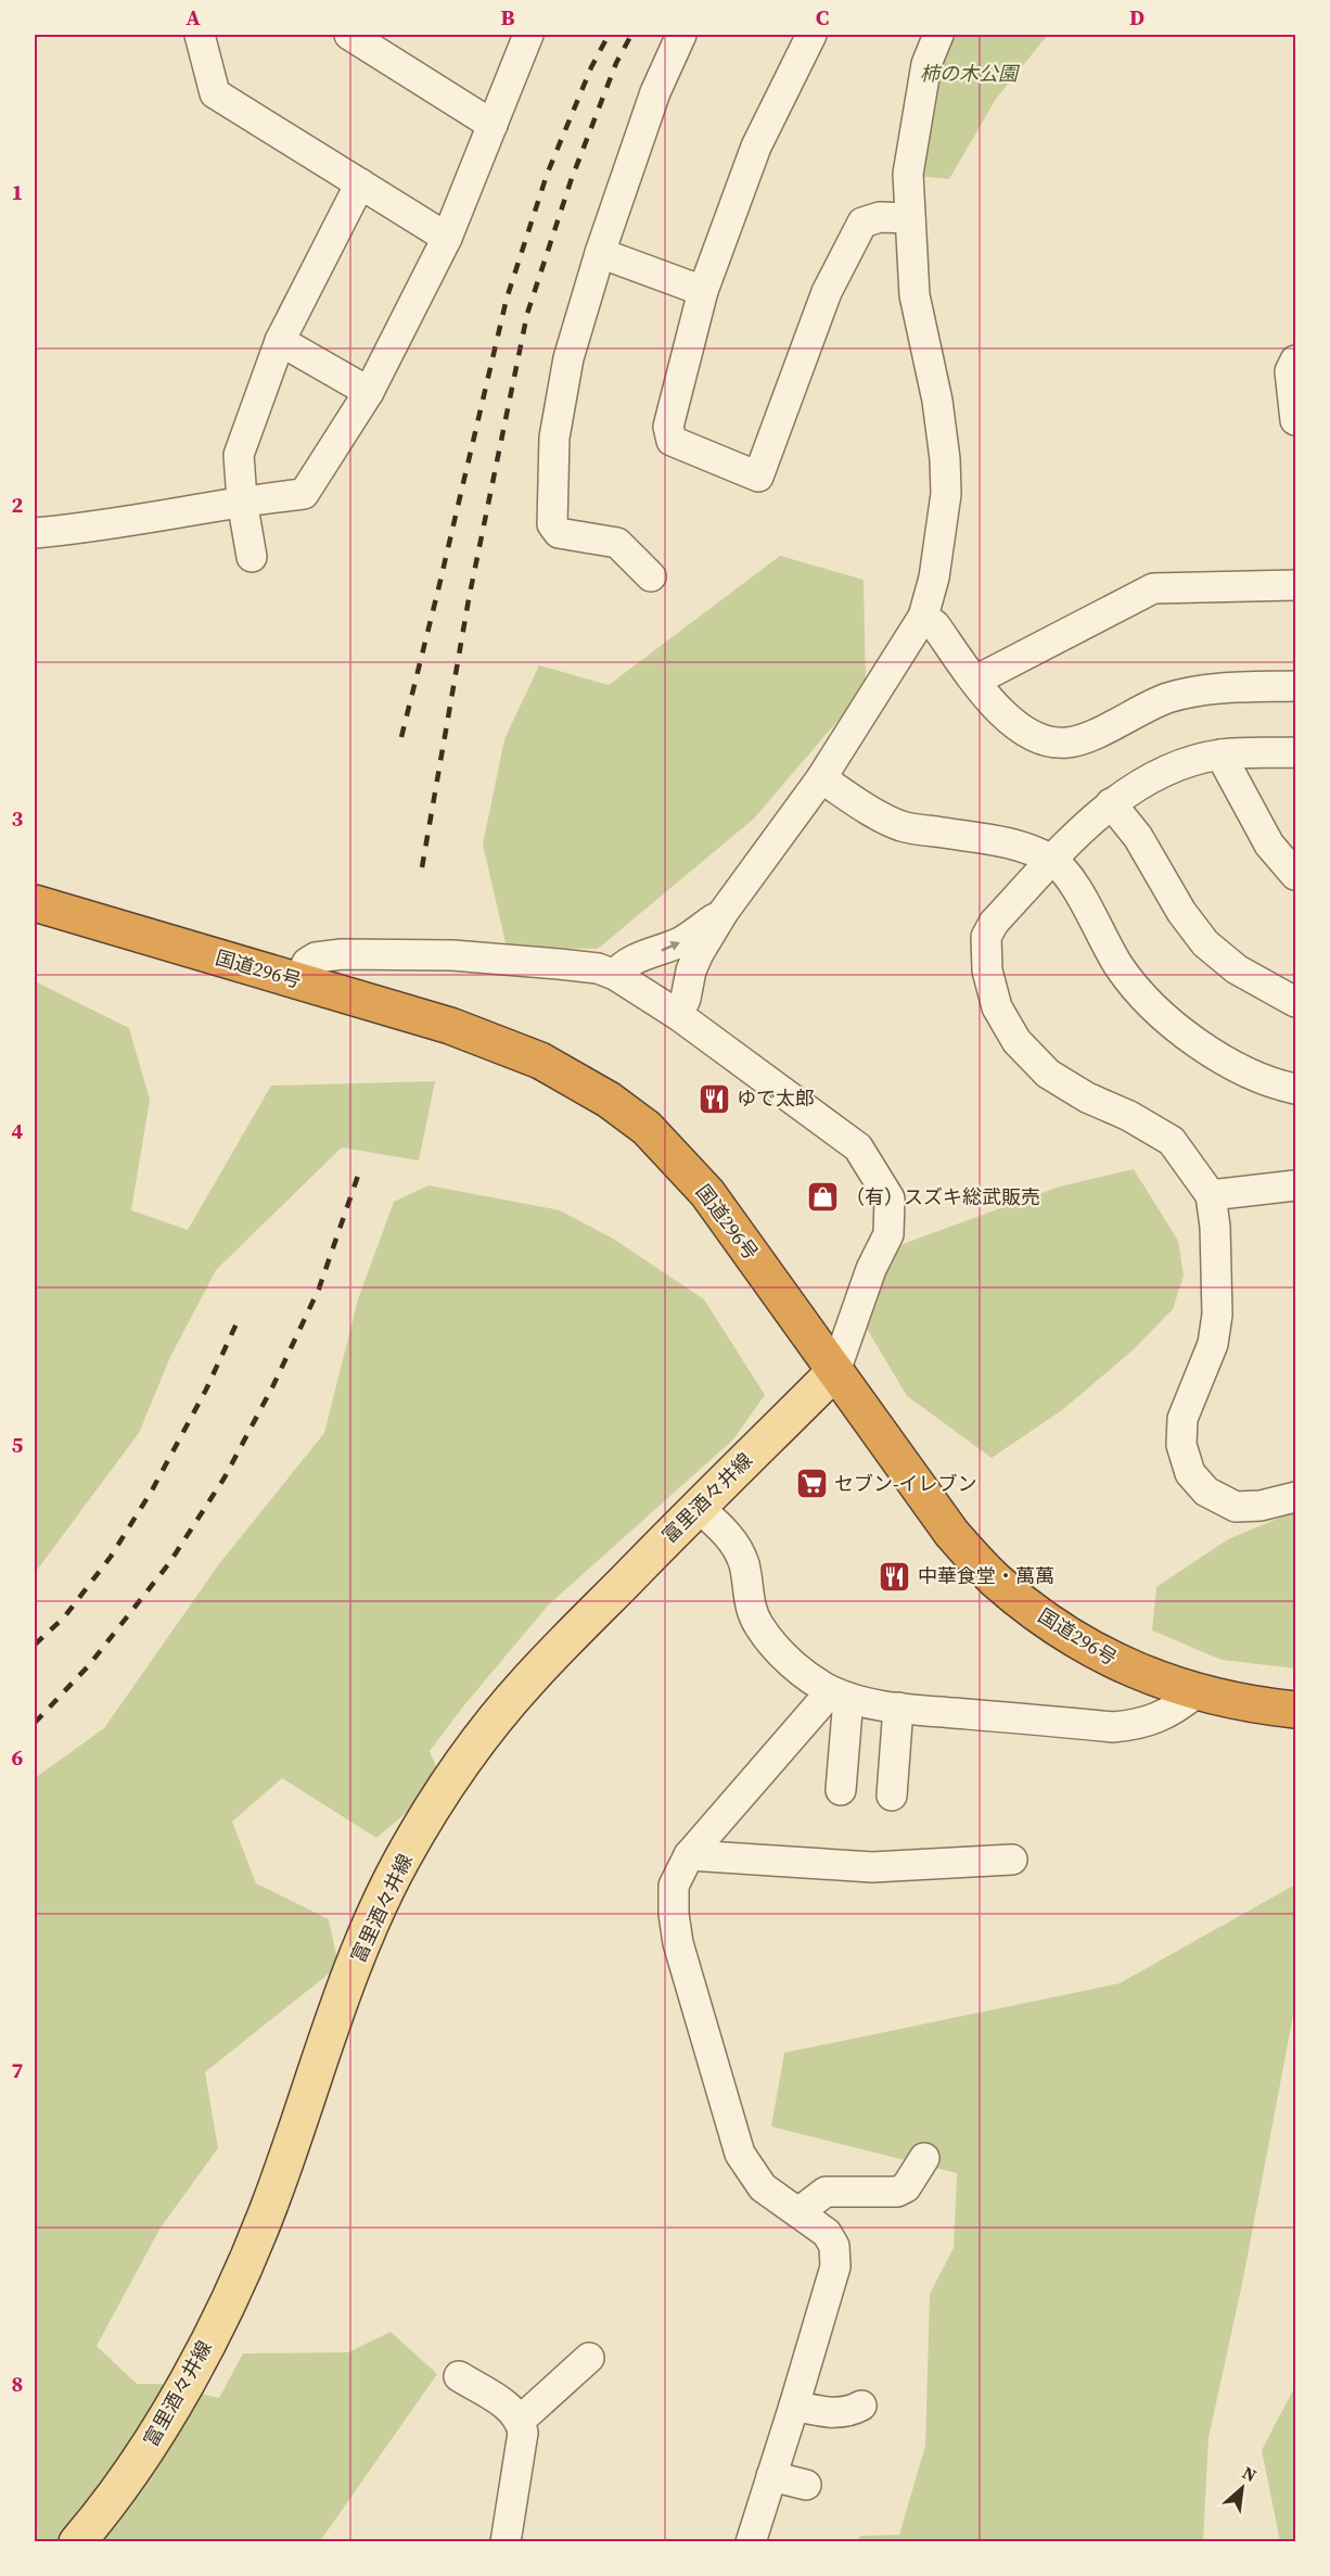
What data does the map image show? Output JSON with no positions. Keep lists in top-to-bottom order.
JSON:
{
  "streets": {
    "highway": ["国道296号"],
    "main road": ["富里酒々井線"]
  },
  "crossings": [
    ["国道296号", "富里酒々井線"]
  ],
  "parks": ["柿の木公園"],
  "places": {
    "restaurant": ["ゆで太郎", "中華食堂・萬萬"],
    "shop": ["（有）スズキ総武販売"],
    "supermarket": ["セブン-イレブン"]
  },
  "north": "top right",
  "grid": {
    "columns": [
      "A",
      "B",
      "C",
      "D"
    ],
    "rows": [
      "1",
      "2",
      "3",
      "4",
      "5",
      "6",
      "7",
      "8"
    ]
  }
}
